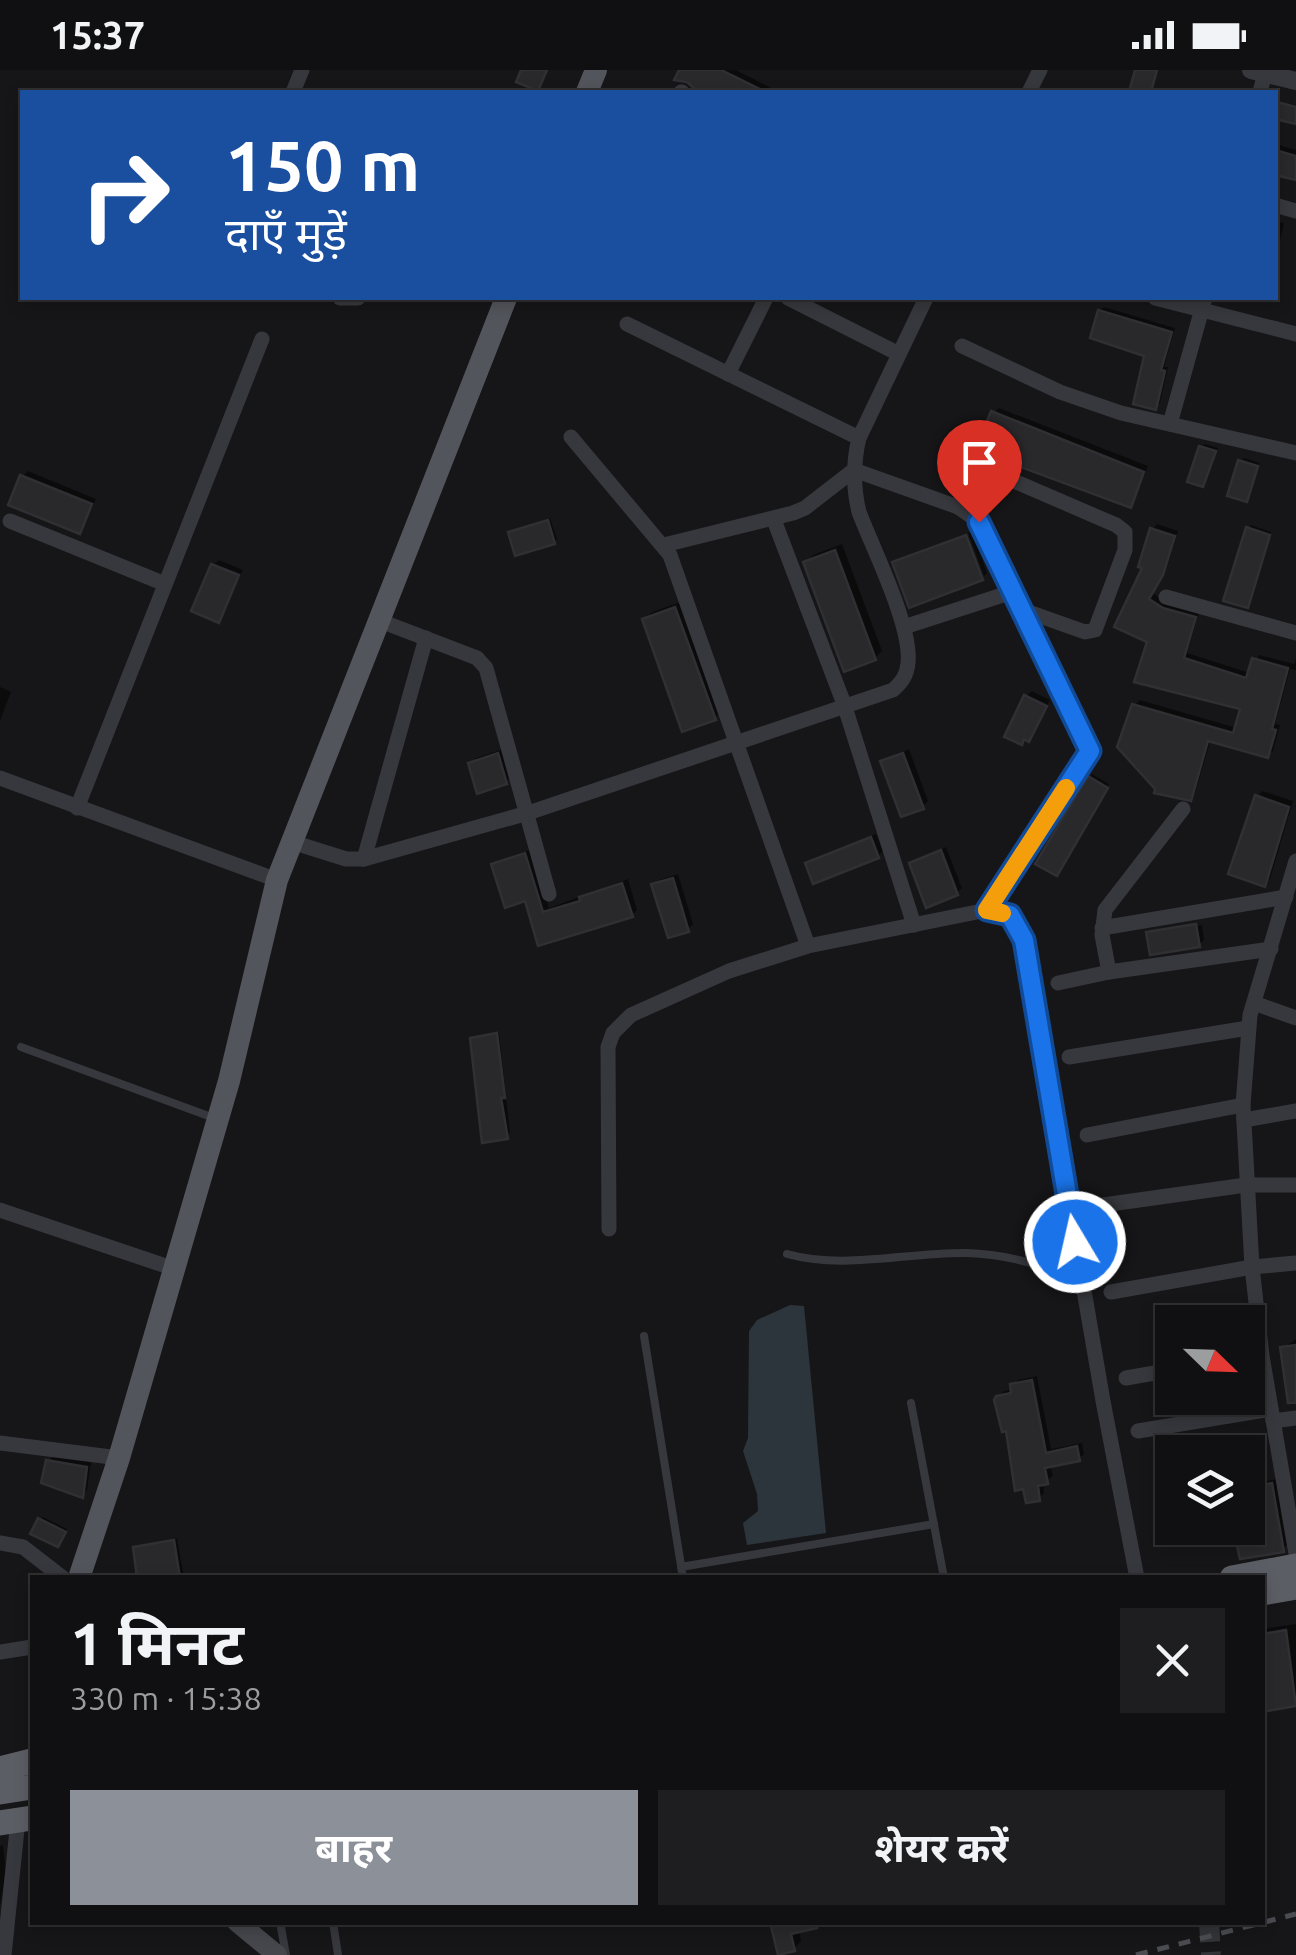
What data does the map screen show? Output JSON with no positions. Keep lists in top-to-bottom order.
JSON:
{
  "north": "bottom right",
  "page": {
    "status": "15:37",
    "turn": ["150 m", "दाएँ मुड़ें"],
    "heading": ["1 मिनट", "330 m · 15:38"],
    "buttons": ["बाहर", "शेयर करें"]
  }
}
